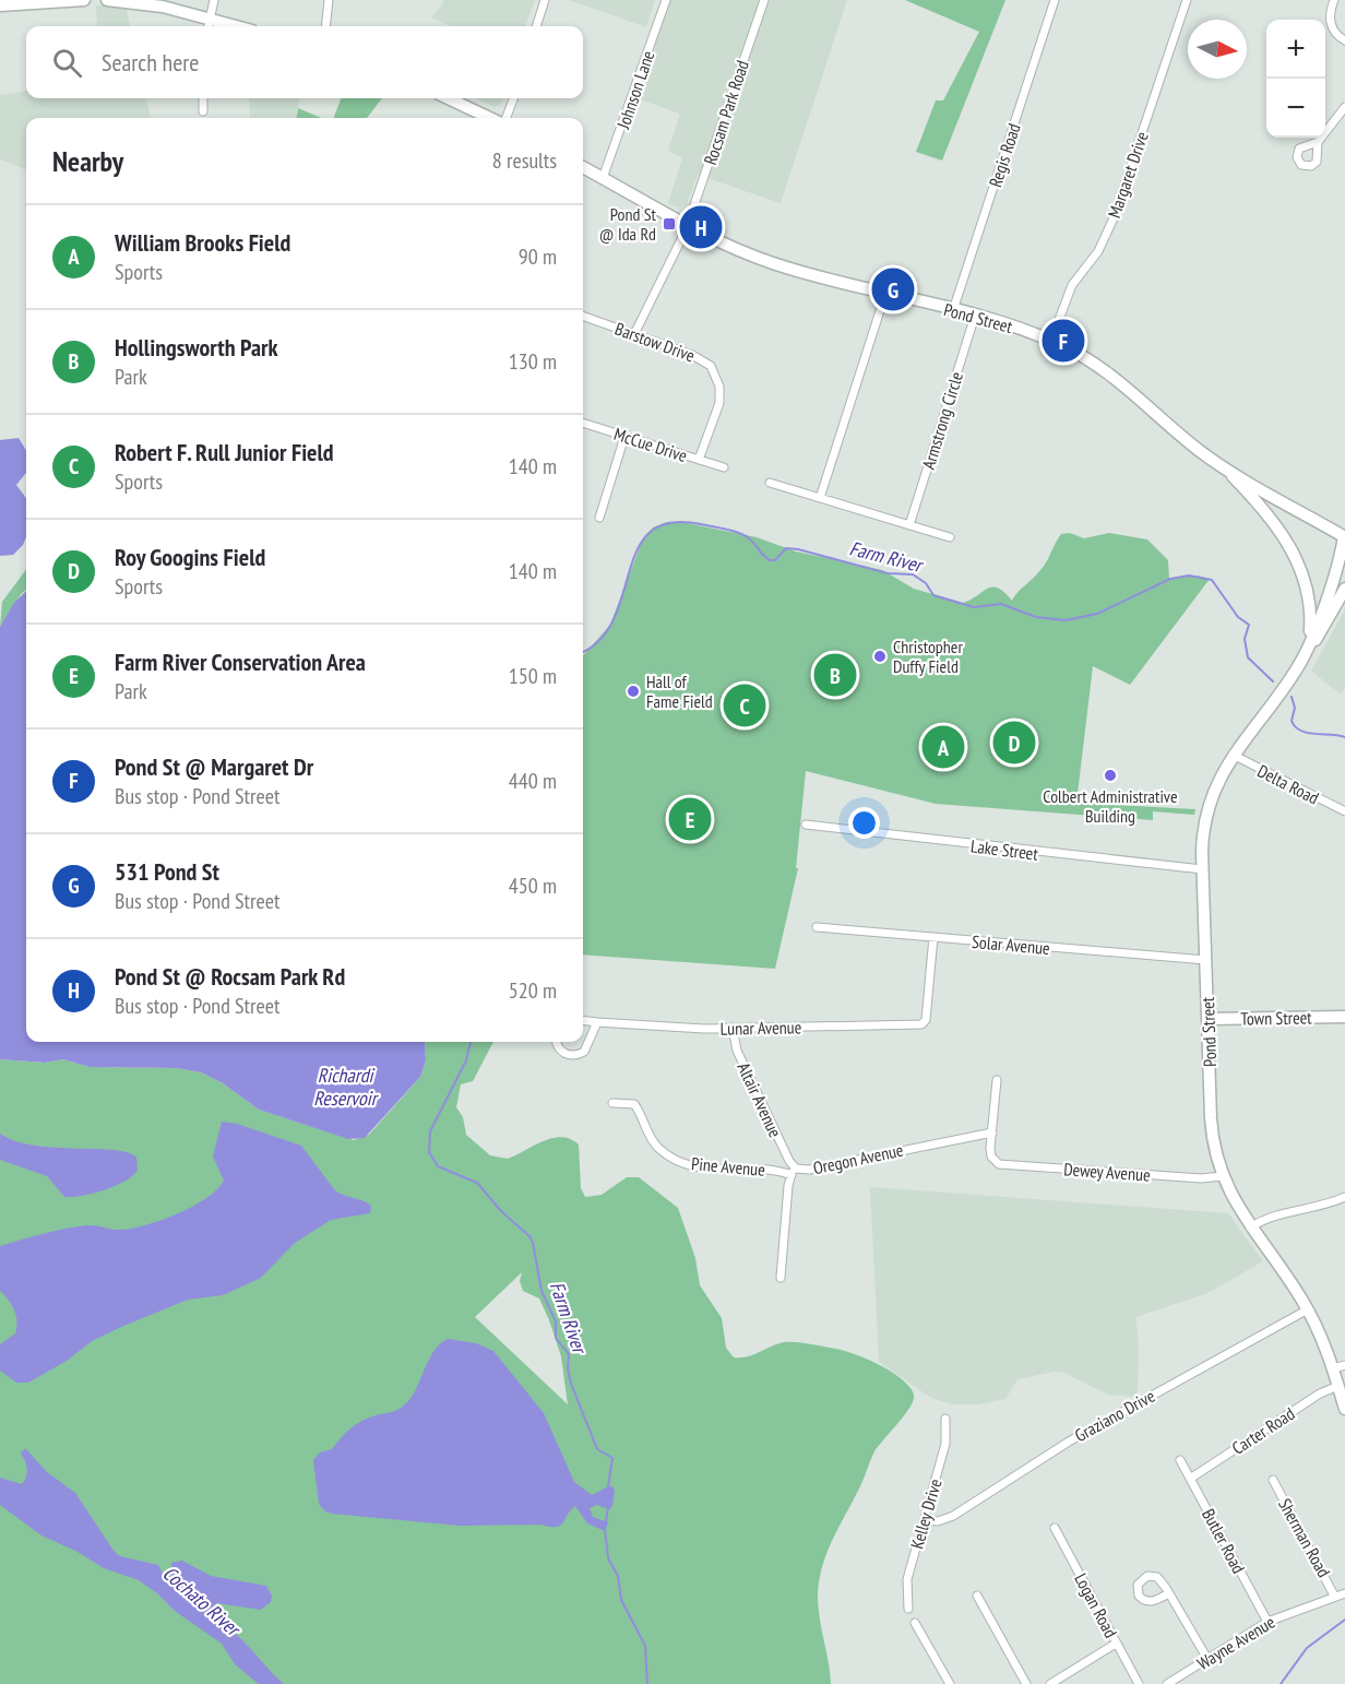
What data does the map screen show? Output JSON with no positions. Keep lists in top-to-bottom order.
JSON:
{
  "streets": {
    "main road": ["Pond Street", "Town Street"],
    "street": [
      "Johnson Lane",
      "Rocsam Park Road",
      "Regis Road",
      "Margaret Drive",
      "Barstow Drive",
      "Armstrong Circle",
      "McCue Drive",
      "Delta Road",
      "Lake Street",
      "Solar Avenue",
      "Lunar Avenue",
      "Altair Avenue",
      "Oregon Avenue",
      "Pine Avenue",
      "Dewey Avenue",
      "Graziano Drive",
      "Carter Road",
      "Kelley Drive",
      "Sherman Road",
      "Butler Road",
      "Logan Road",
      "Wayne Avenue"
    ]
  },
  "crossings": [
    ["Johnson Lane", "Pond Street"],
    ["Rocsam Park Road", "Pond Street"],
    ["Rocsam Park Road", "Barstow Drive"],
    ["Regis Road", "Pond Street"],
    ["Margaret Drive", "Pond Street"],
    ["Pond Street", "Armstrong Circle"],
    ["Pond Street", "Delta Road"],
    ["Pond Street", "Lake Street"],
    ["Pond Street", "Solar Avenue"],
    ["Pond Street", "Town Street"],
    ["Pond Street", "Dewey Avenue"],
    ["Pond Street", "Graziano Drive"],
    ["Pond Street", "Carter Road"],
    ["Barstow Drive", "McCue Drive"],
    ["Solar Avenue", "Lunar Avenue"],
    ["Lunar Avenue", "Altair Avenue"],
    ["Altair Avenue", "Oregon Avenue"],
    ["Altair Avenue", "Pine Avenue"],
    ["Oregon Avenue", "Pine Avenue"],
    ["Oregon Avenue", "Dewey Avenue"],
    ["Graziano Drive", "Kelley Drive"],
    ["Carter Road", "Butler Road"],
    ["Sherman Road", "Wayne Avenue"],
    ["Butler Road", "Wayne Avenue"]
  ],
  "water": ["Farm River", "Richardi Reservoir", "Cochato River"],
  "places": {
    "transit": ["Pond St @ Ida Rd"],
    "other": ["Christopher Duffy Field", "Hall of Fame Field", "Colbert Administrative Building"]
  },
  "north": "right",
  "page": {
    "map_buttons": ["+", "−"],
    "search": "Search here",
    "heading": ["Nearby", "8 results"],
    "pins": [
      "H",
      "G",
      "F",
      "B",
      "C",
      "D",
      "A",
      "E"
    ],
    "list": [
      {
        "mark": "A",
        "name": "William Brooks Field",
        "note": "Sports",
        "value": "90 m"
      },
      {
        "mark": "B",
        "name": "Hollingsworth Park",
        "note": "Park",
        "value": "130 m"
      },
      {
        "mark": "C",
        "name": "Robert F. Rull Junior Field",
        "note": "Sports",
        "value": "140 m"
      },
      {
        "mark": "D",
        "name": "Roy Googins Field",
        "note": "Sports",
        "value": "140 m"
      },
      {
        "mark": "E",
        "name": "Farm River Conservation Area",
        "note": "Park",
        "value": "150 m"
      },
      {
        "mark": "F",
        "name": "Pond St @ Margaret Dr",
        "note": "Bus stop · Pond Street",
        "value": "440 m"
      },
      {
        "mark": "G",
        "name": "531 Pond St",
        "note": "Bus stop · Pond Street",
        "value": "450 m"
      },
      {
        "mark": "H",
        "name": "Pond St @ Rocsam Park Rd",
        "note": "Bus stop · Pond Street",
        "value": "520 m"
      }
    ]
  }
}
